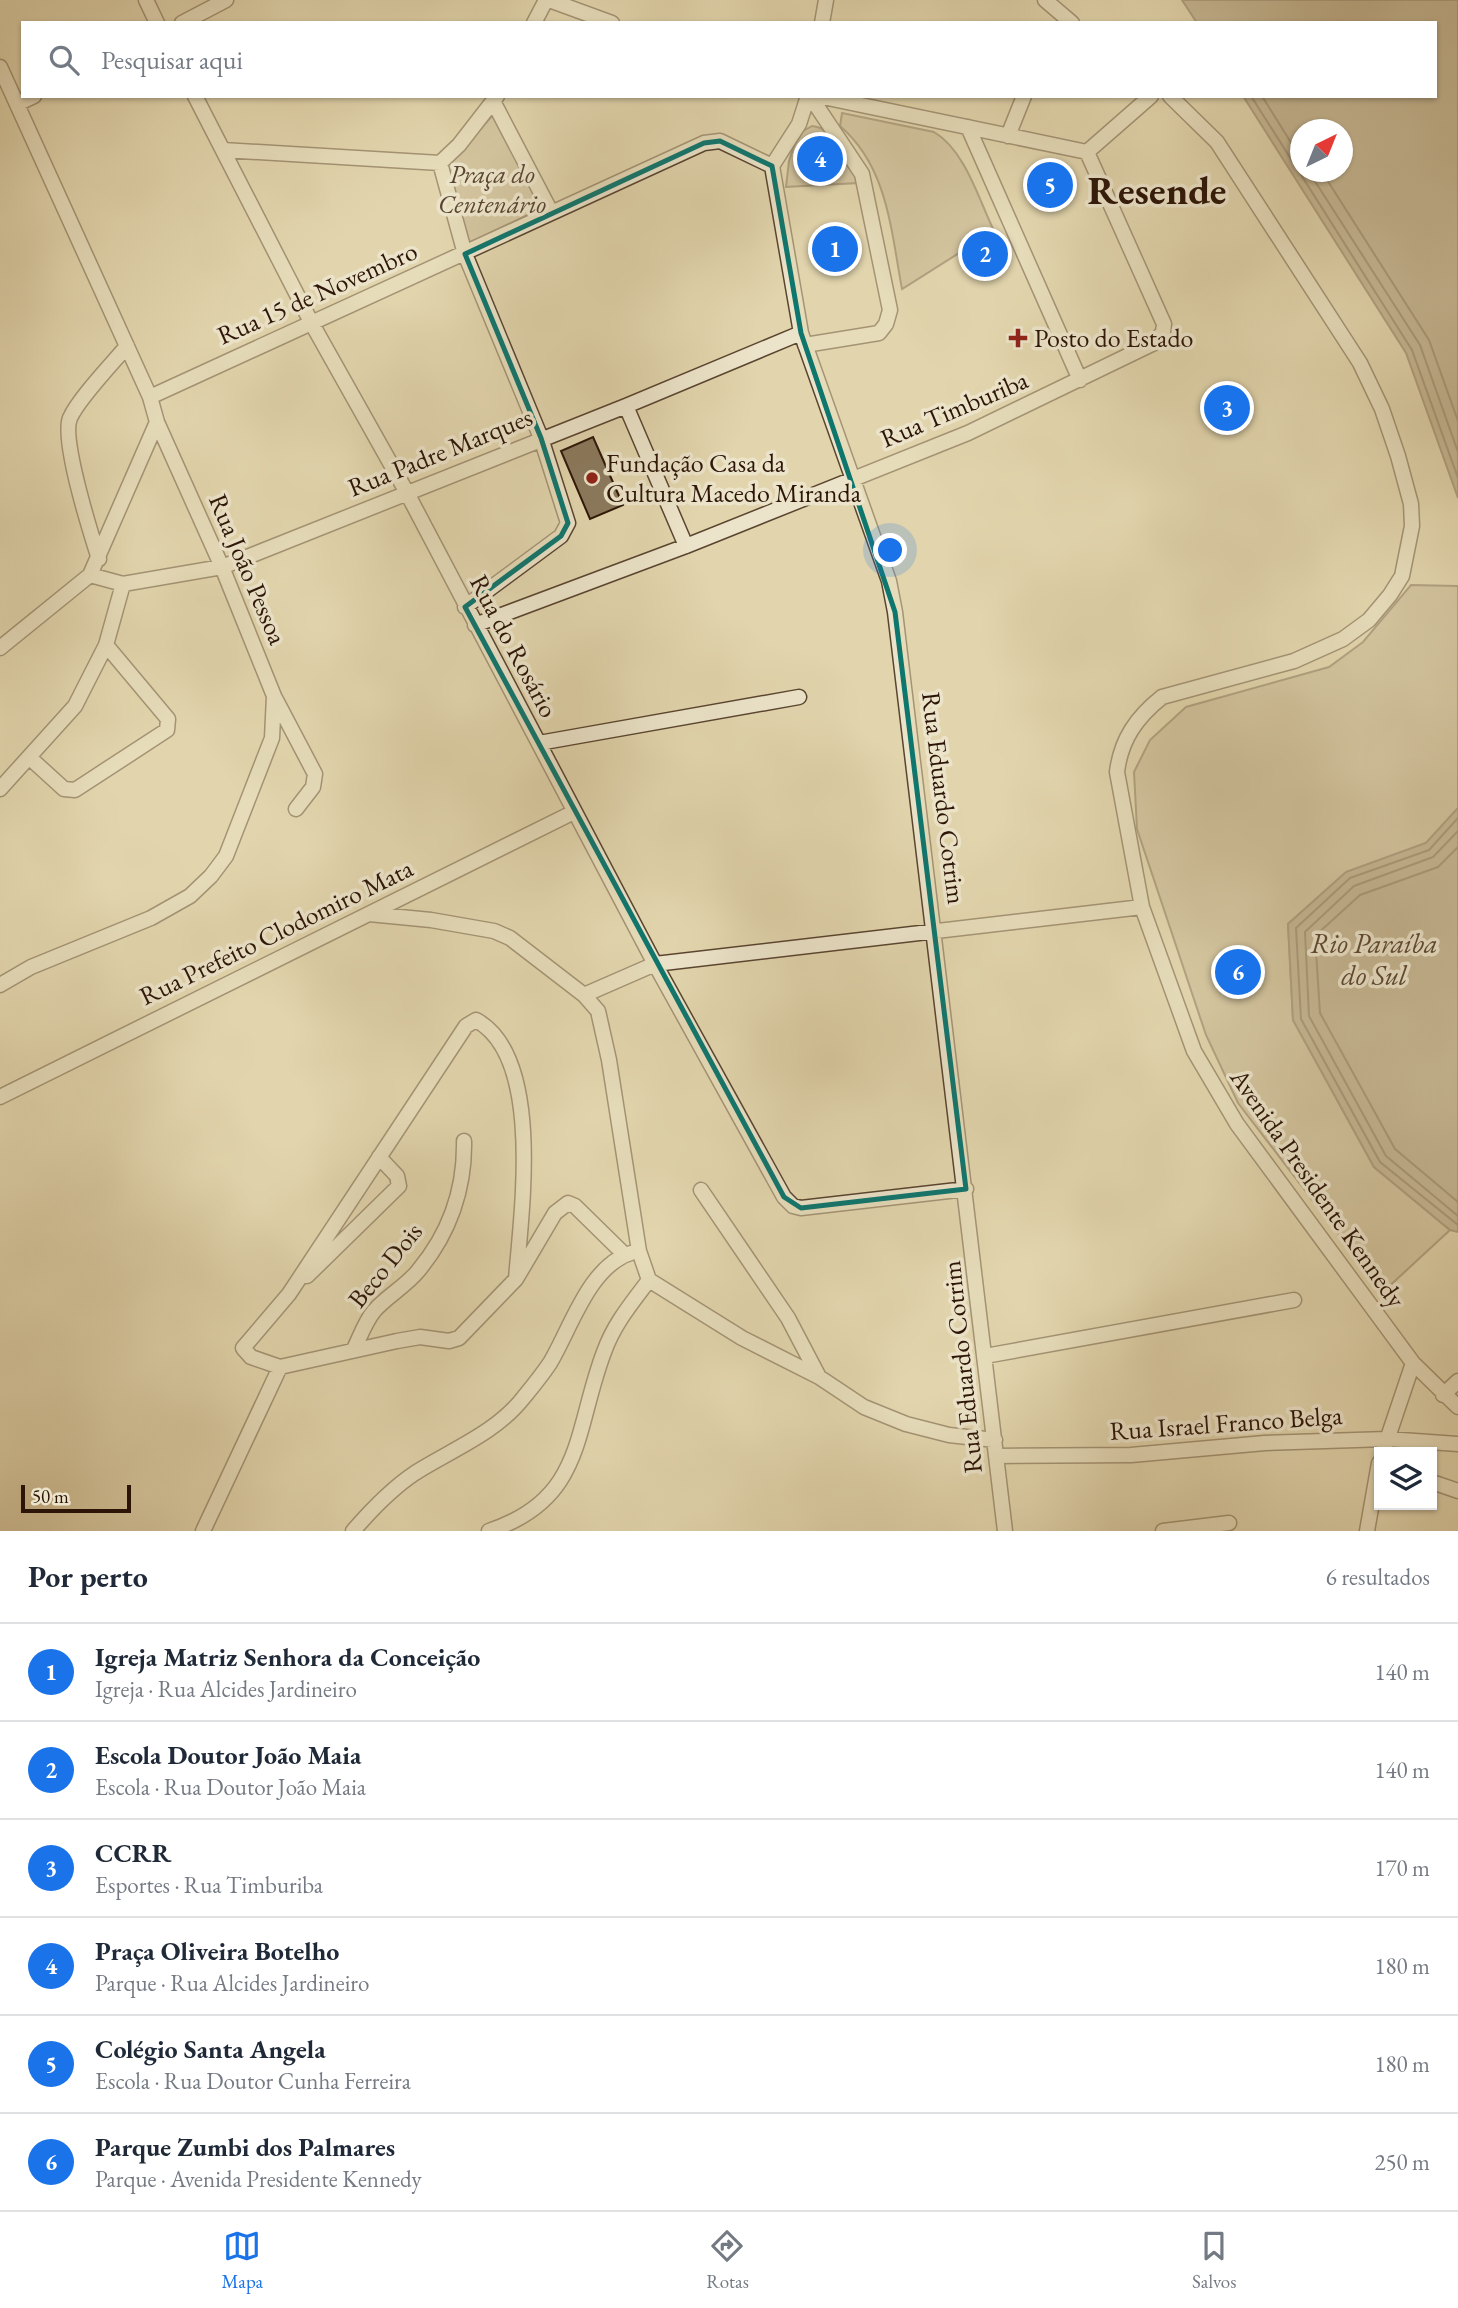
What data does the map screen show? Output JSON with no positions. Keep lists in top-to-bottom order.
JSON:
{
  "streets": {
    "street": [
      "Rua 15 de Novembro",
      "Rua Timburiba",
      "Rua Padre Marques",
      "Rua João Pessoa",
      "Rua do Rosário",
      "Rua Eduardo Cotrim",
      "Rua Prefeito Clodomiro Mata",
      "Avenida Presidente Kennedy",
      "Beco Dois",
      "Rua Israel Franco Belga"
    ]
  },
  "crossings": [
    ["Rua 15 de Novembro", "Rua João Pessoa"],
    ["Rua 15 de Novembro", "Rua do Rosário"],
    ["Rua 15 de Novembro", "Rua Eduardo Cotrim"],
    ["Rua Timburiba", "Rua do Rosário"],
    ["Rua Timburiba", "Rua Eduardo Cotrim"],
    ["Rua Padre Marques", "Rua João Pessoa"],
    ["Rua Padre Marques", "Rua do Rosário"],
    ["Rua Padre Marques", "Rua Eduardo Cotrim"],
    ["Rua do Rosário", "Rua Eduardo Cotrim"],
    ["Rua do Rosário", "Rua Prefeito Clodomiro Mata"],
    ["Rua Eduardo Cotrim", "Rua Israel Franco Belga"]
  ],
  "districts": ["Resende"],
  "water": ["Rio Paraíba do Sul"],
  "parks": ["Praça do Centenário"],
  "places": {
    "health": ["Posto do Estado"],
    "other": ["Fundação Casa da Cultura Macedo Miranda"]
  },
  "scale_bar": "50 m",
  "north": "top right",
  "page": {
    "search": "Pesquisar aqui",
    "pins": [
      "4",
      "5",
      "1",
      "2",
      "3",
      "6"
    ],
    "scale": "50 m",
    "heading": ["Por perto", "6 resultados"],
    "list": [
      {
        "mark": "1",
        "name": "Igreja Matriz Senhora da Conceição",
        "note": "Igreja · Rua Alcides Jardineiro",
        "value": "140 m"
      },
      {
        "mark": "2",
        "name": "Escola Doutor João Maia",
        "note": "Escola · Rua Doutor João Maia",
        "value": "140 m"
      },
      {
        "mark": "3",
        "name": "CCRR",
        "note": "Esportes · Rua Timburiba",
        "value": "170 m"
      },
      {
        "mark": "4",
        "name": "Praça Oliveira Botelho",
        "note": "Parque · Rua Alcides Jardineiro",
        "value": "180 m"
      },
      {
        "mark": "5",
        "name": "Colégio Santa Angela",
        "note": "Escola · Rua Doutor Cunha Ferreira",
        "value": "180 m"
      },
      {
        "mark": "6",
        "name": "Parque Zumbi dos Palmares",
        "note": "Parque · Avenida Presidente Kennedy",
        "value": "250 m"
      }
    ],
    "nav": ["Mapa", "Rotas", "Salvos"]
  }
}
